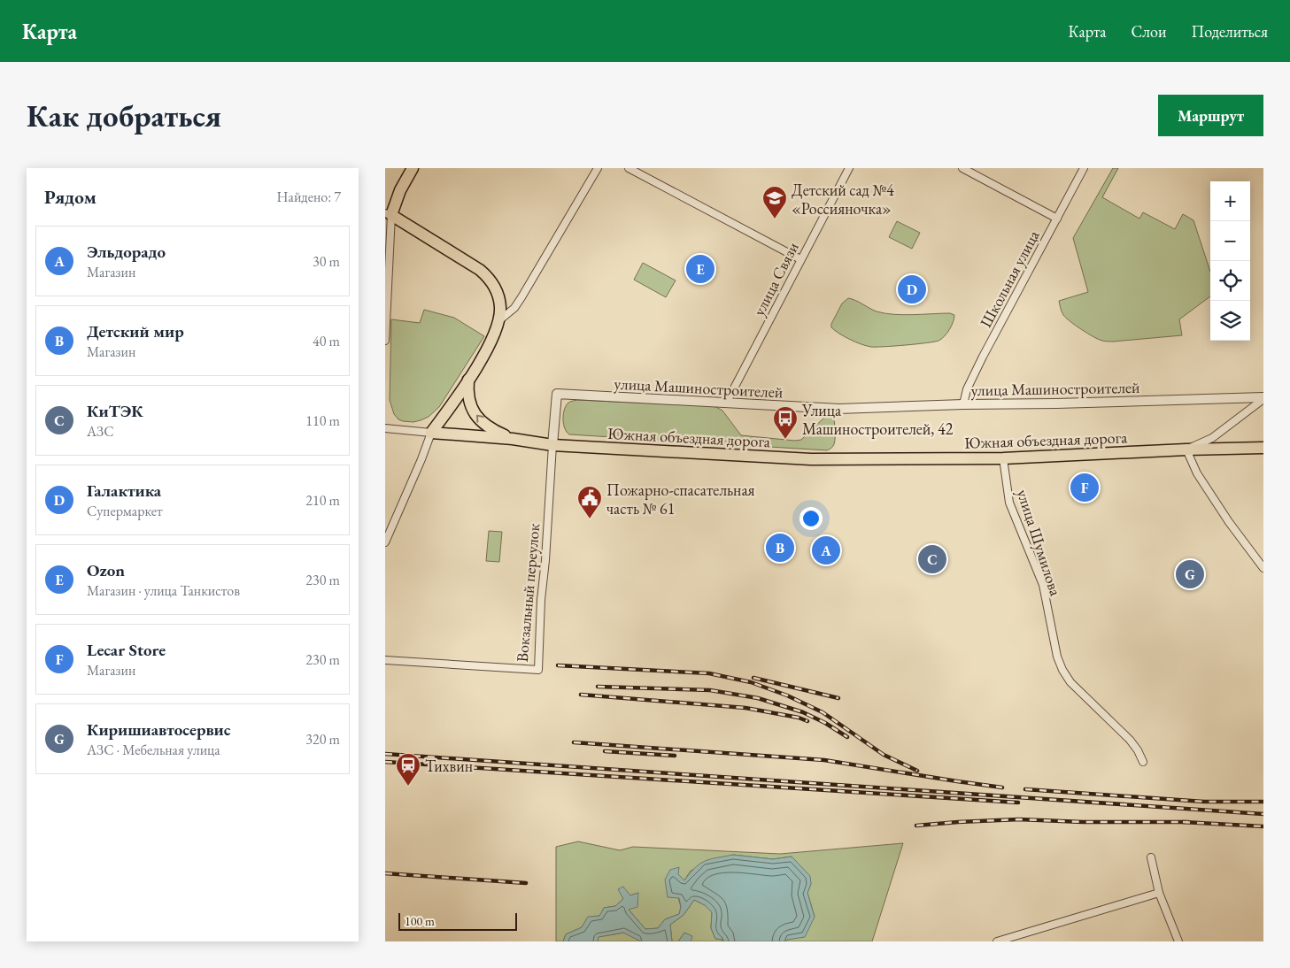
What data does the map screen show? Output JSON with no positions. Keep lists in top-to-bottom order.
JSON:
{
  "streets": {
    "main road": ["Южная объездная дорога"],
    "street": [
      "улица Связи",
      "Школьная улица",
      "улица Машиностроителей",
      "улица Шумилова",
      "Вокзальный переулок"
    ]
  },
  "crossings": [
    ["улица Связи", "улица Машиностроителей"],
    ["Школьная улица", "улица Машиностроителей"],
    ["улица Машиностроителей", "Вокзальный переулок"],
    ["Южная объездная дорога", "улица Шумилова"],
    ["Южная объездная дорога", "Вокзальный переулок"]
  ],
  "places": {
    "school or university": ["Детский сад №4 «Россияночка»"],
    "bus stop": ["Улица Машиностроителей, 42"],
    "public building": ["Пожарно-спасательная часть № 61"],
    "station": ["Тихвин"]
  },
  "scale_bar": "100 m",
  "page": {
    "header": "Карта",
    "nav": ["Карта", "Слои", "Поделиться"],
    "buttons": "Маршрут",
    "title": "Как добраться",
    "heading": ["Рядом", "Найдено: 7"],
    "map_buttons": ["+", "−"],
    "list": [
      {
        "mark": "A",
        "name": "Эльдорадо",
        "note": "Магазин",
        "value": "30 m"
      },
      {
        "mark": "B",
        "name": "Детский мир",
        "note": "Магазин",
        "value": "40 m"
      },
      {
        "mark": "C",
        "name": "КиТЭК",
        "note": "АЗС",
        "value": "110 m"
      },
      {
        "mark": "D",
        "name": "Галактика",
        "note": "Супермаркет",
        "value": "210 m"
      },
      {
        "mark": "E",
        "name": "Ozon",
        "note": "Магазин · улица Танкистов",
        "value": "230 m"
      },
      {
        "mark": "F",
        "name": "Lecar Store",
        "note": "Магазин",
        "value": "230 m"
      },
      {
        "mark": "G",
        "name": "Киришиавтосервис",
        "note": "АЗС · Мебельная улица",
        "value": "320 m"
      }
    ],
    "pins": [
      "E",
      "D",
      "F",
      "B",
      "A",
      "C",
      "G"
    ],
    "scale": "100 m"
  }
}
